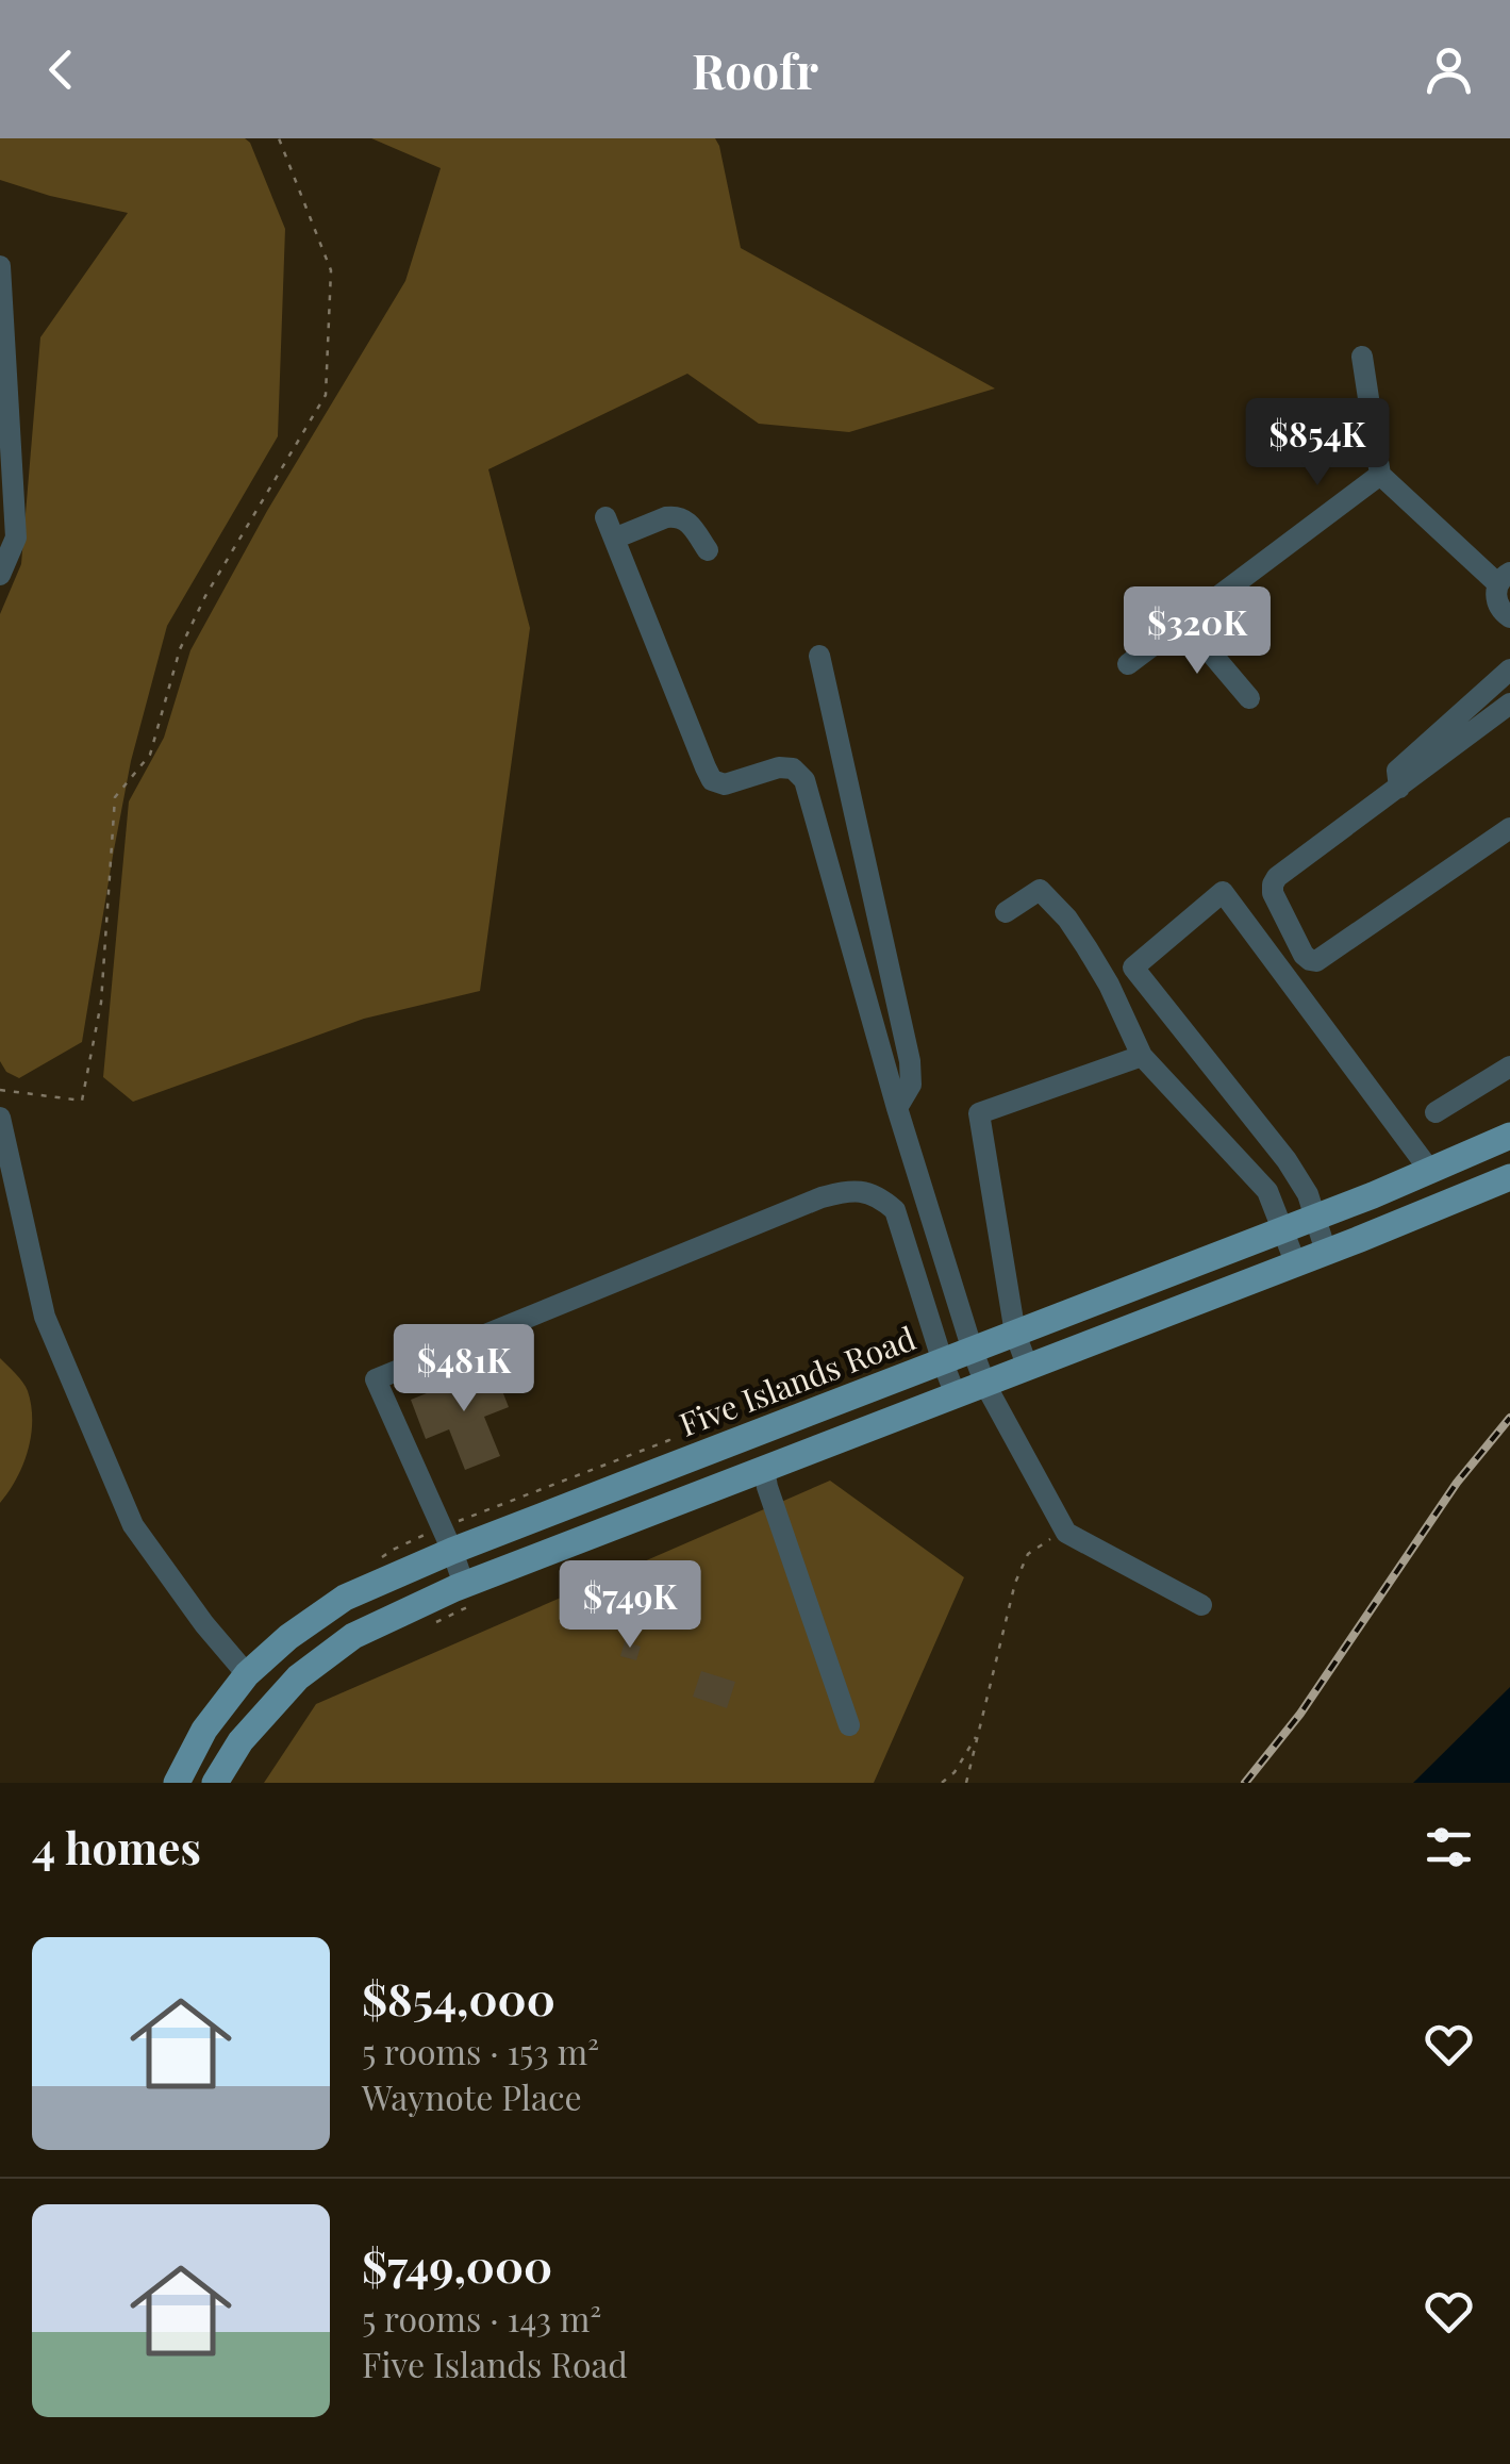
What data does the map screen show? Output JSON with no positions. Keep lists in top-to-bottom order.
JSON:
{
  "streets": {
    "main road": ["Five Islands Road"]
  },
  "page": {
    "header": "Roofr",
    "price": [
      "$854K",
      "$320K",
      "$481K",
      "$749K"
    ],
    "heading": "4 homes",
    "list": [
      {
        "name": "$854,000",
        "note": "5 rooms · 153 m² · Waynote Place"
      },
      {
        "name": "$749,000",
        "note": "5 rooms · 143 m² · Five Islands Road"
      }
    ]
  }
}
